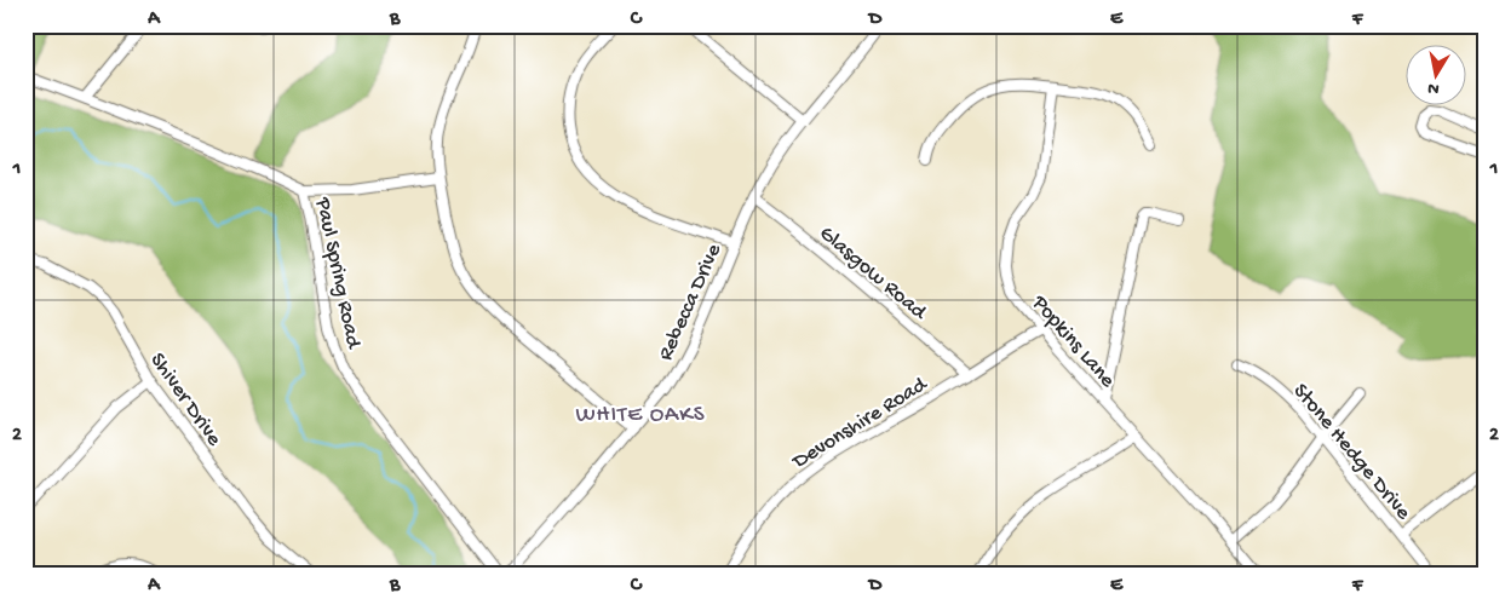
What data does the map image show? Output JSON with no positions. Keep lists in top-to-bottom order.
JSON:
{
  "streets": {
    "street": [
      "Glasgow Road",
      "Paul Spring Road",
      "Rebecca Drive",
      "Popkins Lane",
      "Shiver Drive",
      "Devonshire Road",
      "Stone Hedge Drive"
    ]
  },
  "crossings": [
    ["Glasgow Road", "Rebecca Drive"],
    ["Glasgow Road", "Devonshire Road"],
    ["Paul Spring Road", "Rebecca Drive"],
    ["Popkins Lane", "Devonshire Road"]
  ],
  "districts": ["WHITE OAKS"],
  "north": "bottom",
  "grid": {
    "columns": [
      "A",
      "B",
      "C",
      "D",
      "E",
      "F"
    ],
    "rows": ["1", "2"]
  }
}
